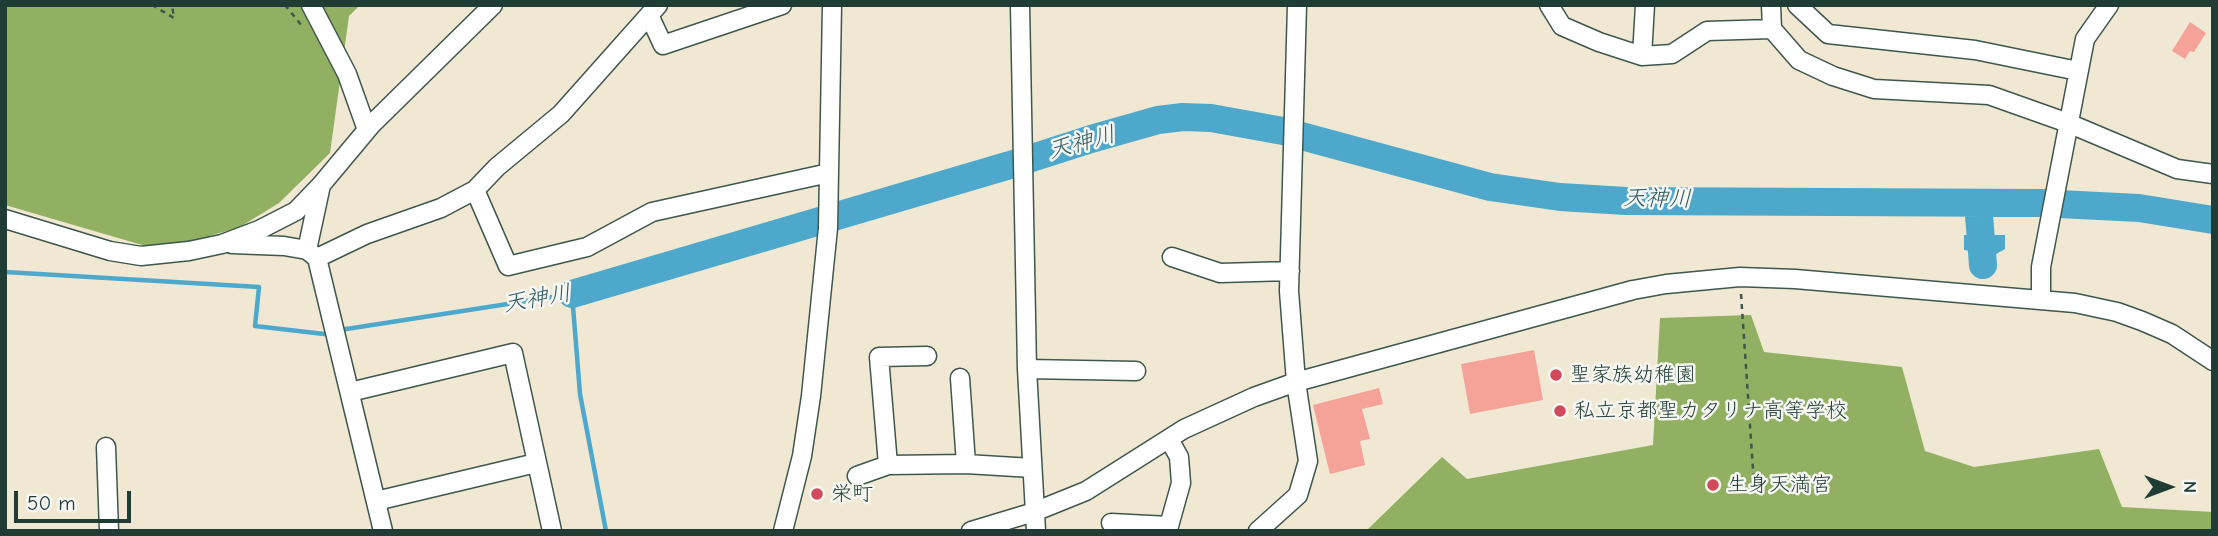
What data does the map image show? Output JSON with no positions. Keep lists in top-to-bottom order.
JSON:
{
  "water": ["天神川"],
  "places": [
    "聖家族幼稚園",
    "私立京都聖カタリナ高等学校",
    "生身天満宮",
    "栄町"
  ],
  "scale_bar": "50 m",
  "north": "right"
}
